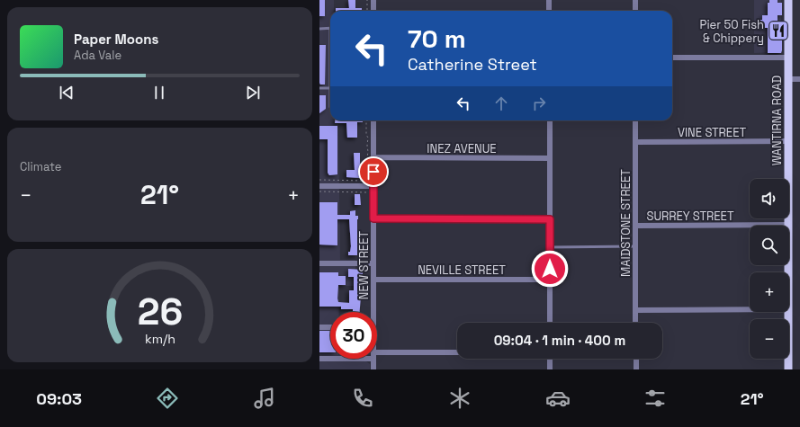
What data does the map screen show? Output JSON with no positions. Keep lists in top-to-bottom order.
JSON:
{
  "streets": {
    "main road": ["WANTIRNA ROAD"],
    "street": [
      "VINE STREET",
      "INEZ AVENUE",
      "SURREY STREET",
      "MAIDSTONE STREET",
      "NEW STREET",
      "NEVILLE STREET"
    ]
  },
  "crossings": [
    ["WANTIRNA ROAD", "VINE STREET"],
    ["WANTIRNA ROAD", "SURREY STREET"],
    ["VINE STREET", "MAIDSTONE STREET"],
    ["INEZ AVENUE", "NEW STREET"],
    ["SURREY STREET", "MAIDSTONE STREET"],
    ["NEW STREET", "NEVILLE STREET"]
  ],
  "places": {
    "restaurant": ["Pier 50 Fish & Chippery"]
  },
  "page": {
    "turn": ["70 m", "Catherine Street"],
    "song": ["Paper Moons", "Ada Vale"],
    "tile": "Climate",
    "map_buttons": ["+", "−"],
    "heat": ["−", "21°", "+"],
    "limit": "30",
    "trip": "09:04 · 1 min · 400 m",
    "tabs": ["09:03", "21°"],
    "gauge": ["26", "km/h"]
  }
}
